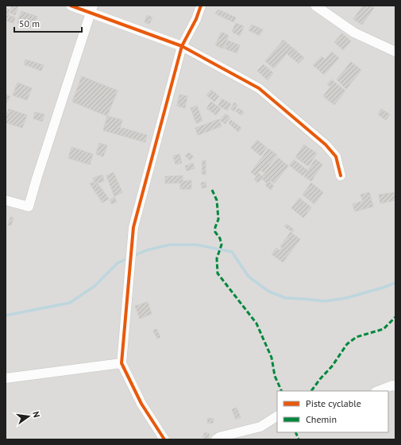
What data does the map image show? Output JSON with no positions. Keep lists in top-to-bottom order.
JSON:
{
  "legend": ["Piste cyclable", "Chemin"],
  "scale_bar": "50 m",
  "north": "right"
}
